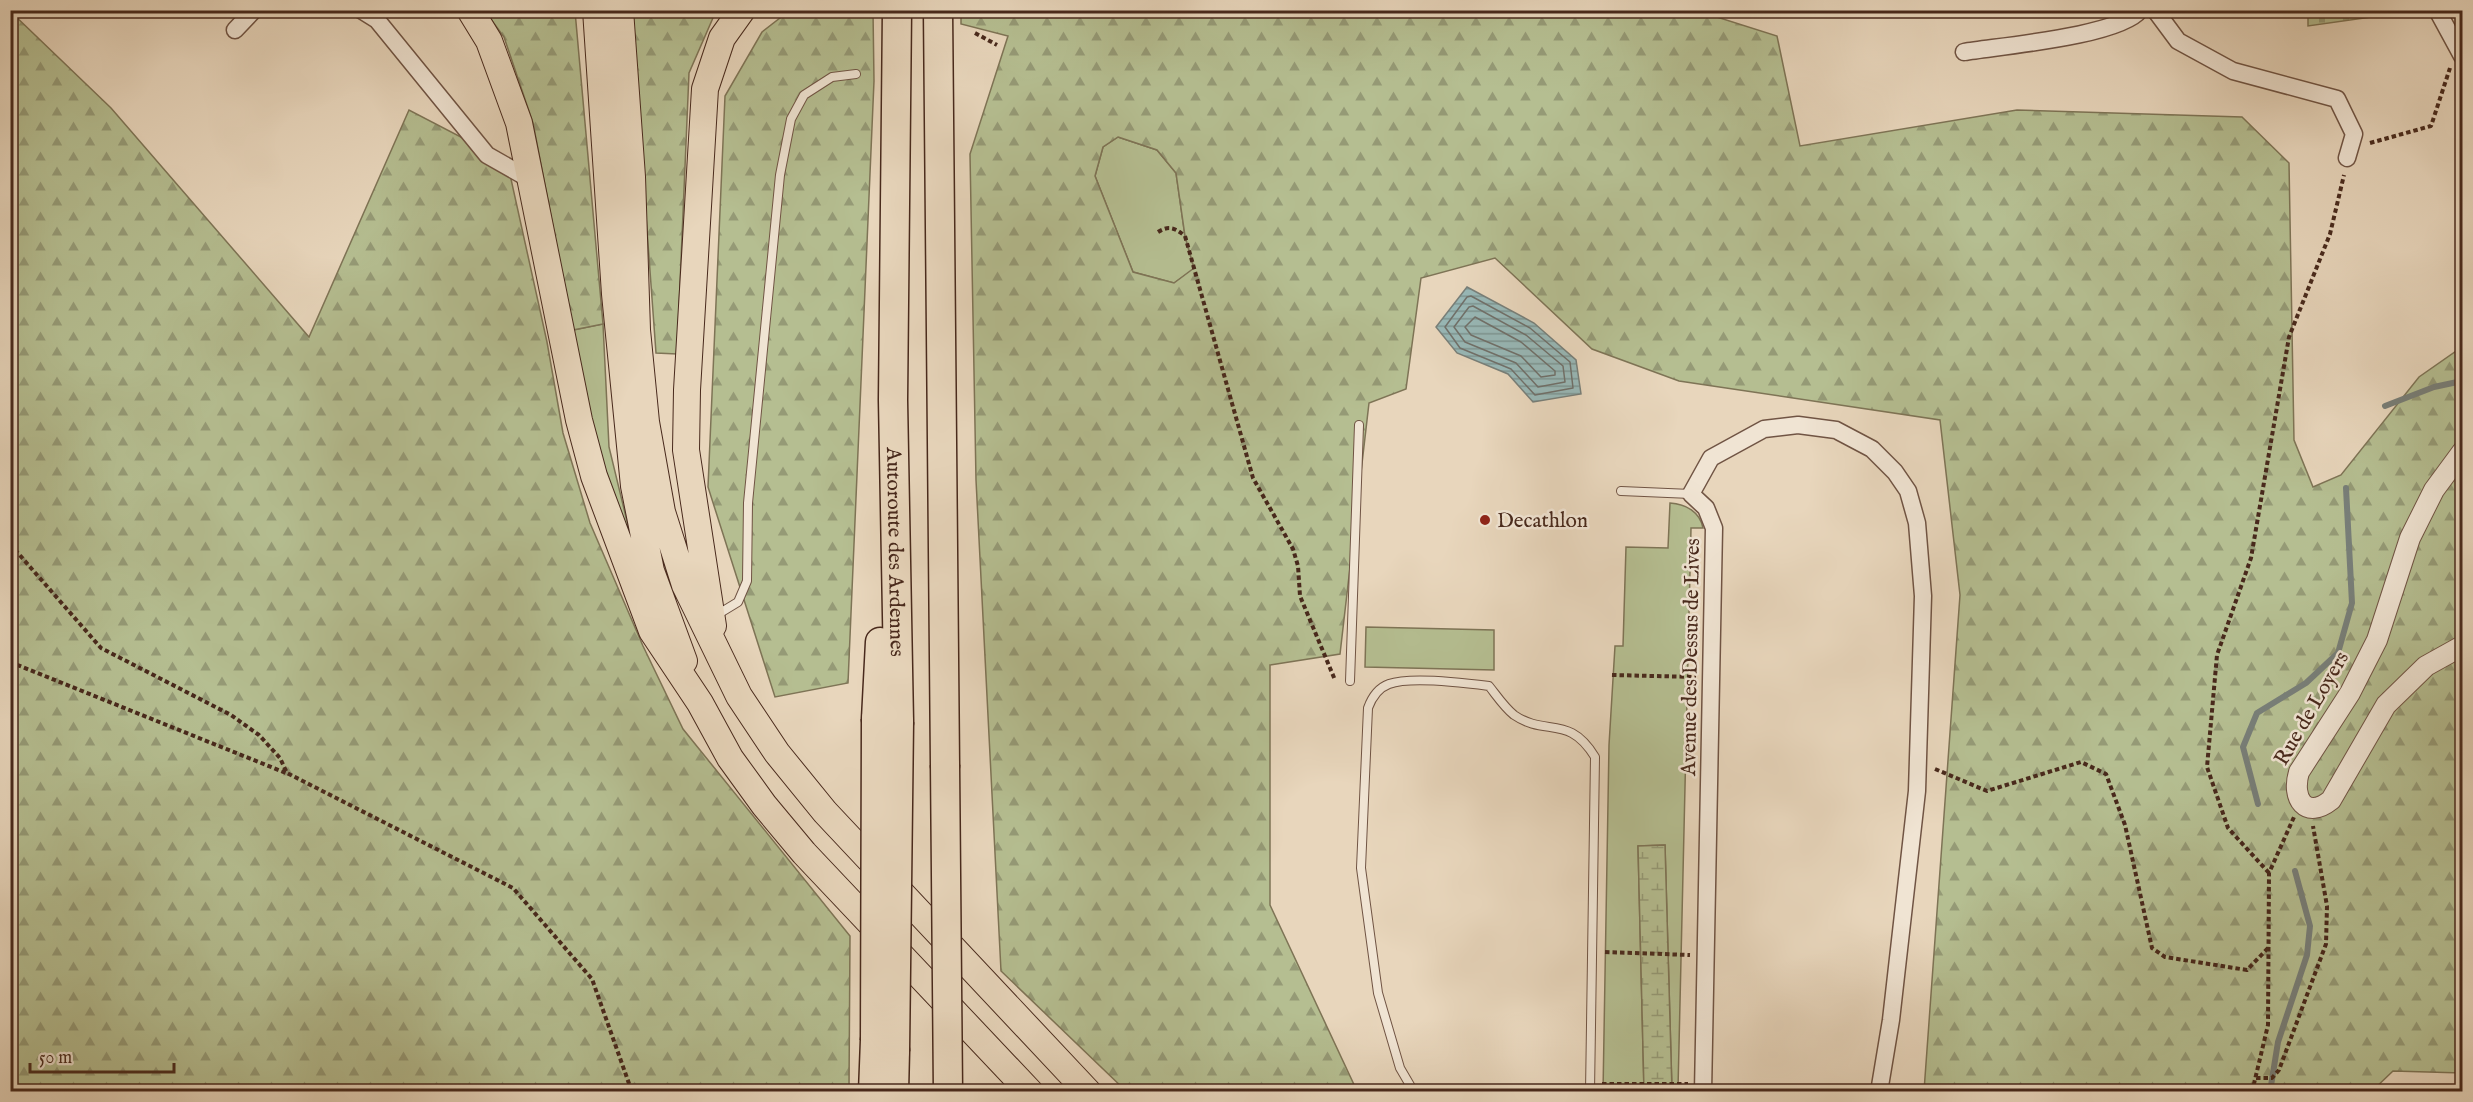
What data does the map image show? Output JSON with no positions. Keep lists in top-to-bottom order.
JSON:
{
  "streets": {
    "highway": ["Autoroute des Ardennes"],
    "street": ["Avenue des Dessus de Lives", "Rue de Loyers"]
  },
  "places": ["Decathlon"],
  "scale_bar": "50 m"
}
